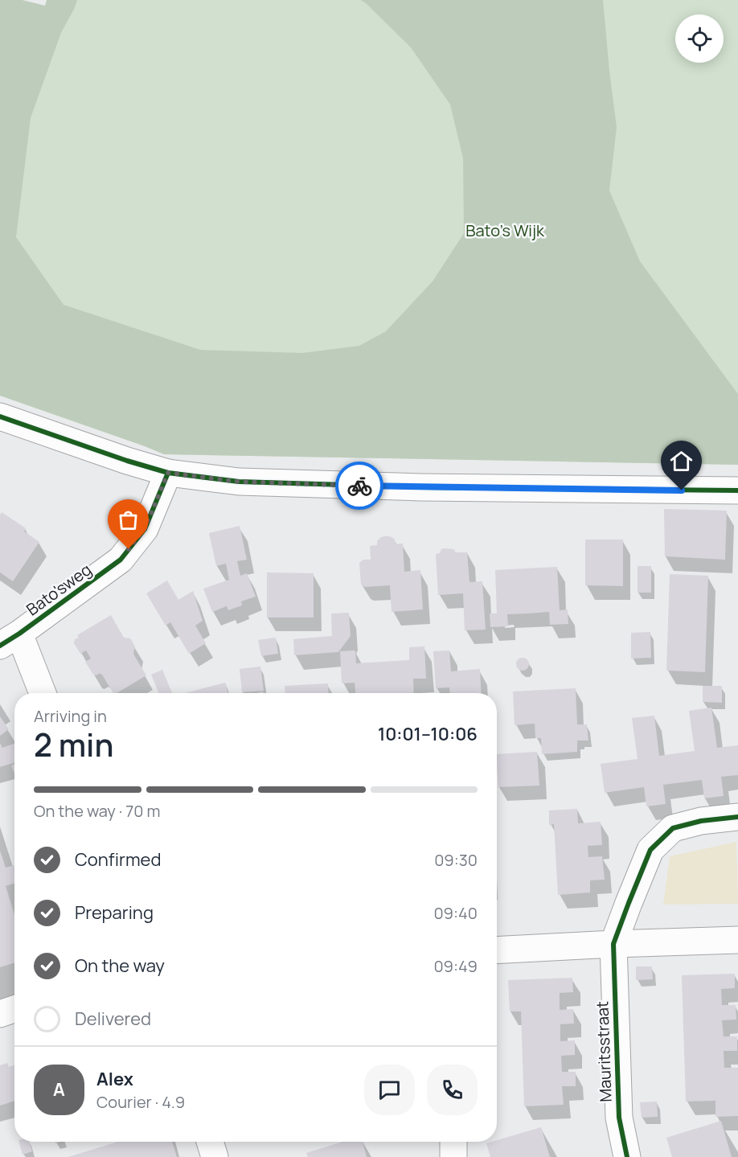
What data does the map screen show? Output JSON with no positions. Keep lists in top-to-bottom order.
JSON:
{
  "streets": {
    "street": ["Bato'sweg", "Mauritsstraat"]
  },
  "parks": ["Bato's Wijk"],
  "page": {
    "heading": ["2 min", "Arriving in", "10:01–10:06"],
    "panel": ["Alex", "Courier · 4.9"],
    "bar": "On the way · 70 m",
    "list": [
      ["Confirmed", "09:30"],
      ["Preparing", "09:40"],
      ["On the way", "09:49"],
      "Delivered"
    ],
    "round": "A"
  }
}
